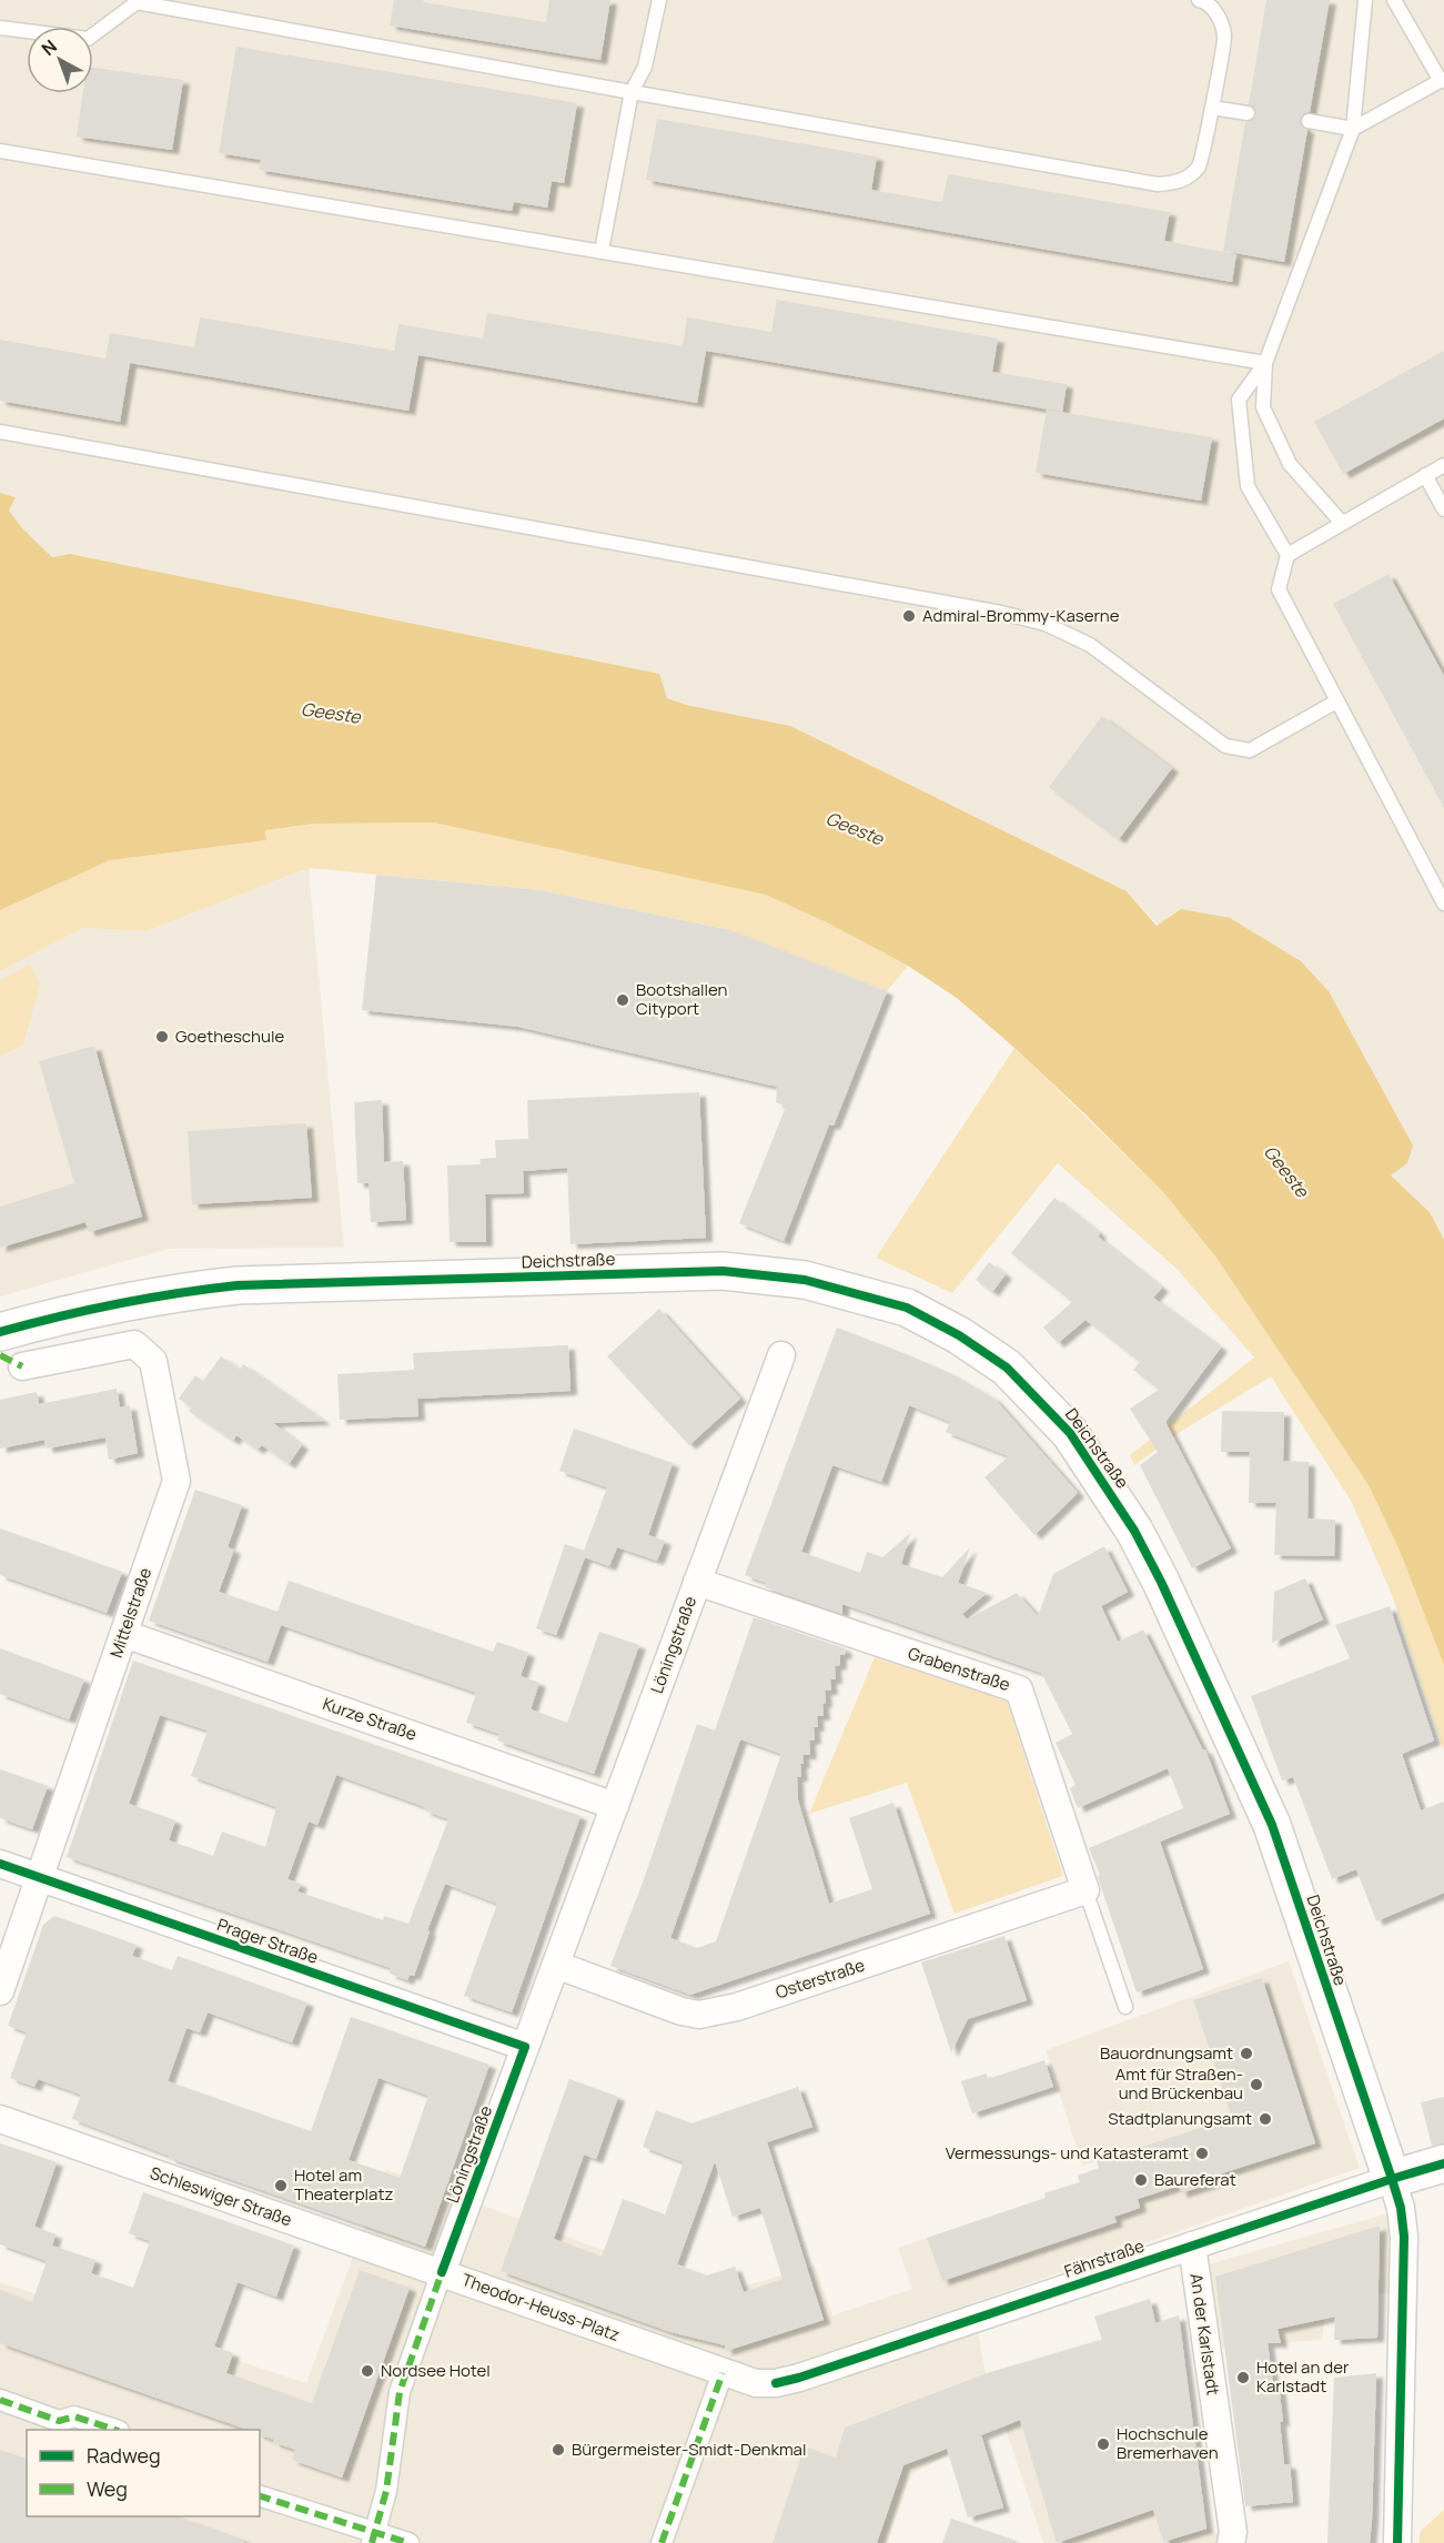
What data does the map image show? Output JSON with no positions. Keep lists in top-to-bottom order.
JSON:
{
  "streets": {
    "main road": ["Deichstraße", "Fährstraße"],
    "street": [
      "Mittelstraße",
      "Löningstraße",
      "Grabenstraße",
      "Kurze Straße",
      "Prager Straße",
      "Osterstraße",
      "Schleswiger Straße",
      "Theodor-Heuss-Platz",
      "An der Karlstadt"
    ]
  },
  "crossings": [
    ["Deichstraße", "Fährstraße"],
    ["Mittelstraße", "Kurze Straße"],
    ["Mittelstraße", "Prager Straße"],
    ["Löningstraße", "Grabenstraße"],
    ["Löningstraße", "Kurze Straße"],
    ["Löningstraße", "Prager Straße"],
    ["Löningstraße", "Osterstraße"],
    ["Löningstraße", "Schleswiger Straße"],
    ["Löningstraße", "Theodor-Heuss-Platz"],
    ["Grabenstraße", "Osterstraße"],
    ["Schleswiger Straße", "Theodor-Heuss-Platz"],
    ["Fährstraße", "Theodor-Heuss-Platz"],
    ["Fährstraße", "An der Karlstadt"]
  ],
  "water": ["Geeste"],
  "places": [
    "Admiral-Brommy-Kaserne",
    "Bootshallen Cityport",
    "Goetheschule",
    "Bauordnungsamt",
    "Amt für Straßen- und Brückenbau",
    "Stadtplanungsamt",
    "Vermessungs- und Katasteramt",
    "Baureferat",
    "Hotel am Theaterplatz",
    "Nordsee Hotel",
    "Hotel an der Karlstadt",
    "Hochschule Bremerhaven",
    "Bürgermeister-Smidt-Denkmal"
  ],
  "legend": ["Radweg", "Weg"],
  "north": "top left"
}
